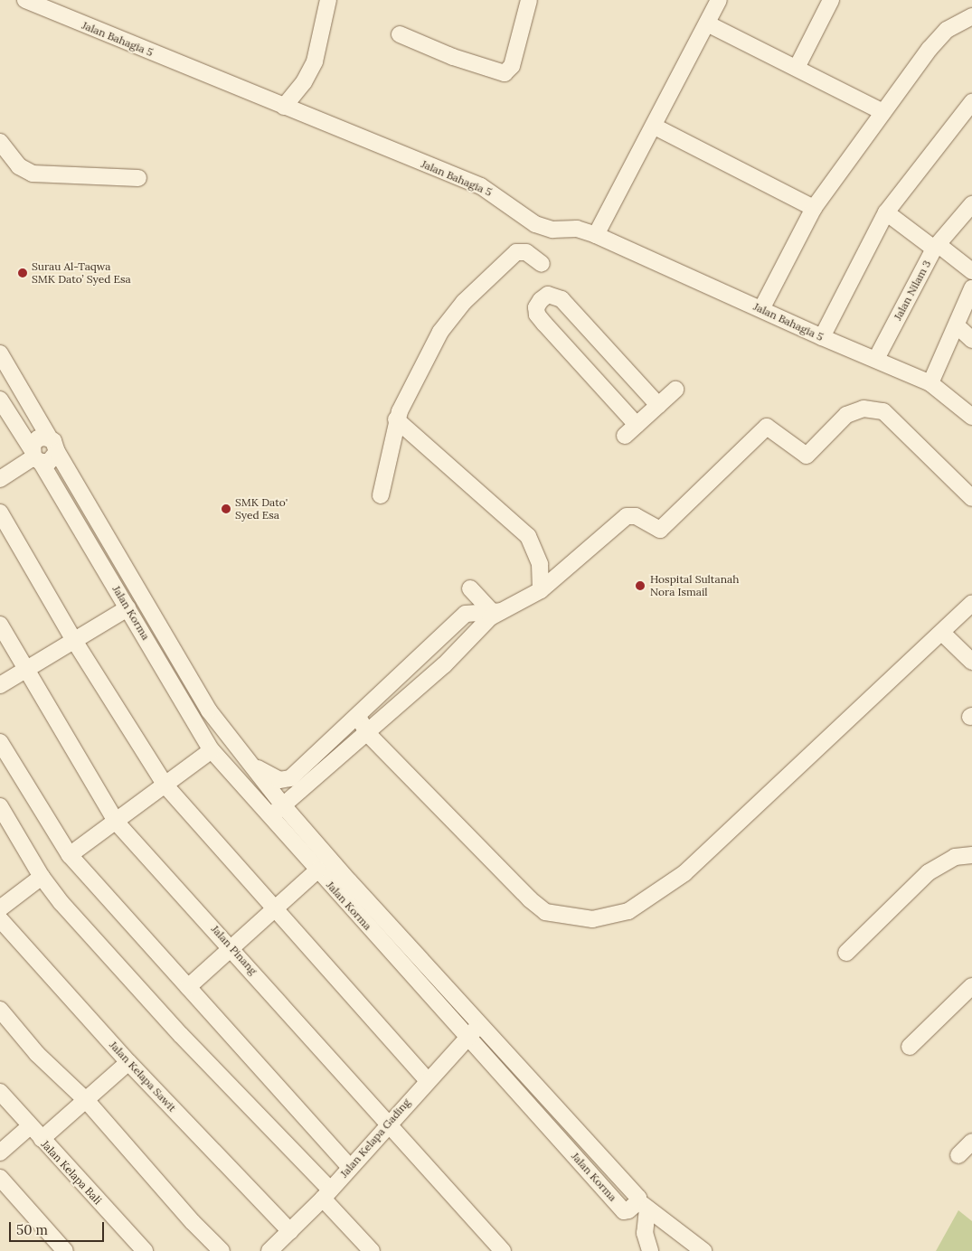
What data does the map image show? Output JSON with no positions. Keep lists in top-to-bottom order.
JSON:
{
  "streets": {
    "street": [
      "Jalan Bahagia 5",
      "Jalan Nilam 3",
      "Jalan Korma",
      "Jalan Pinang",
      "Jalan Kelapa Sawit",
      "Jalan Kelapa Gading",
      "Jalan Kelapa Bali"
    ]
  },
  "crossings": [
    ["Jalan Bahagia 5", "Jalan Nilam 3"],
    ["Jalan Korma", "Jalan Kelapa Gading"],
    ["Jalan Pinang", "Jalan Kelapa Gading"],
    ["Jalan Kelapa Sawit", "Jalan Kelapa Gading"]
  ],
  "places": ["Surau Al-Taqwa SMK Dato’ Syed Esa", "SMK Dato' Syed Esa", "Hospital Sultanah Nora Ismail"],
  "scale_bar": "50 m"
}
